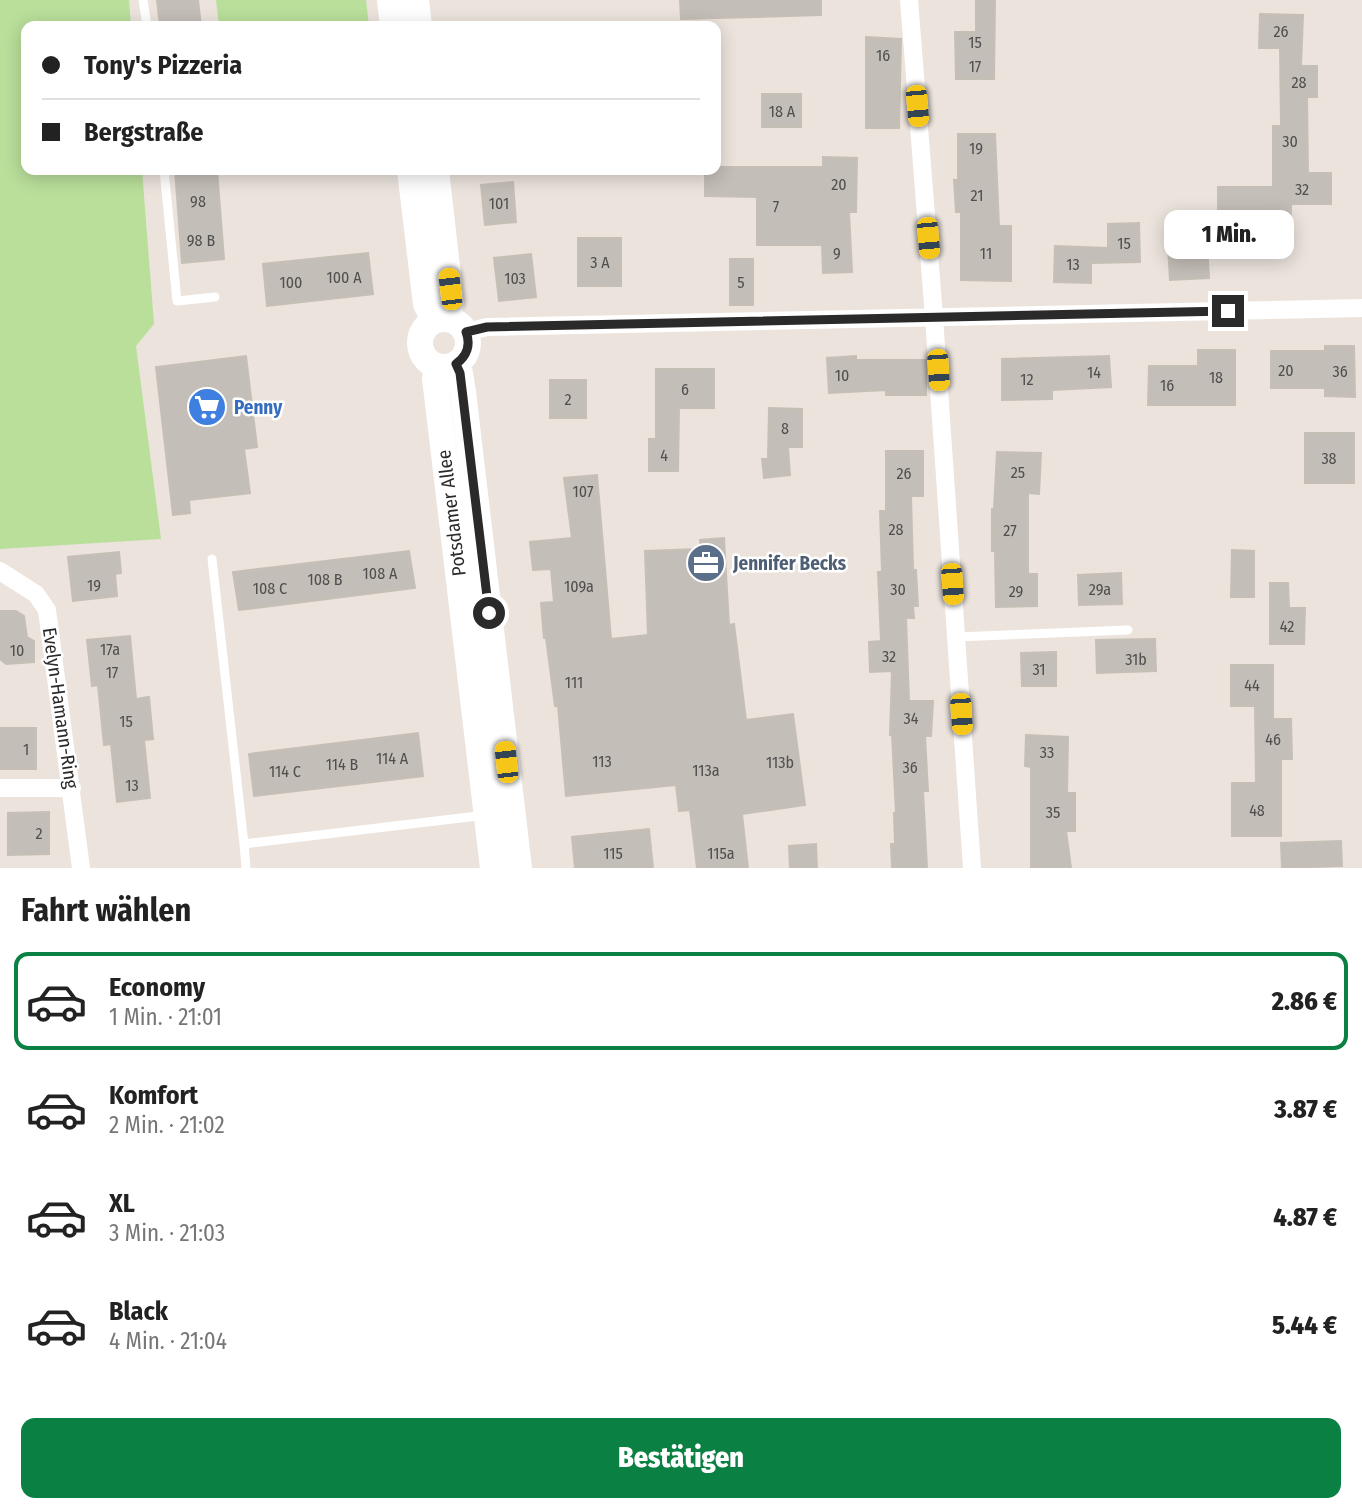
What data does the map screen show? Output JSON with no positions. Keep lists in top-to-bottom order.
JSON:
{
  "streets": {
    "street": ["Potsdamer Allee", "Evelyn-Hamann-Ring"]
  },
  "places": {
    "supermarket": ["Penny"],
    "office": ["Jennifer Becks"]
  },
  "house_numbers": [
    "26",
    "15",
    "16",
    "17",
    "28",
    "18 A",
    "30",
    "19",
    "20",
    "32",
    "21",
    "98",
    "101",
    "7",
    "98 B",
    "15",
    "9",
    "11",
    "3 A",
    "13",
    "100 A",
    "103",
    "100",
    "5",
    "20",
    "36",
    "14",
    "10",
    "18",
    "12",
    "16",
    "6",
    "2",
    "8",
    "4",
    "38",
    "25",
    "26",
    "107",
    "28",
    "27",
    "108 A",
    "108 B",
    "19",
    "109a",
    "108 C",
    "30",
    "29a",
    "29",
    "42",
    "17a",
    "10",
    "32",
    "31b",
    "31",
    "17",
    "111",
    "44",
    "34",
    "15",
    "46",
    "1",
    "33",
    "114 A",
    "113",
    "113b",
    "114 B",
    "36",
    "113a",
    "114 C",
    "13",
    "48",
    "35",
    "2",
    "115",
    "115a"
  ],
  "page": {
    "banner": ["Tony's Pizzeria", "Bergstraße"],
    "bubble": "1 Min.",
    "heading": "Fahrt wählen",
    "list": [
      {
        "name": "Economy",
        "note": "1 Min. · 21:01",
        "value": "2.86 €"
      },
      {
        "name": "Komfort",
        "note": "2 Min. · 21:02",
        "value": "3.87 €"
      },
      {
        "name": "XL",
        "note": "3 Min. · 21:03",
        "value": "4.87 €"
      },
      {
        "name": "Black",
        "note": "4 Min. · 21:04",
        "value": "5.44 €"
      }
    ],
    "buttons": "Bestätigen"
  }
}
